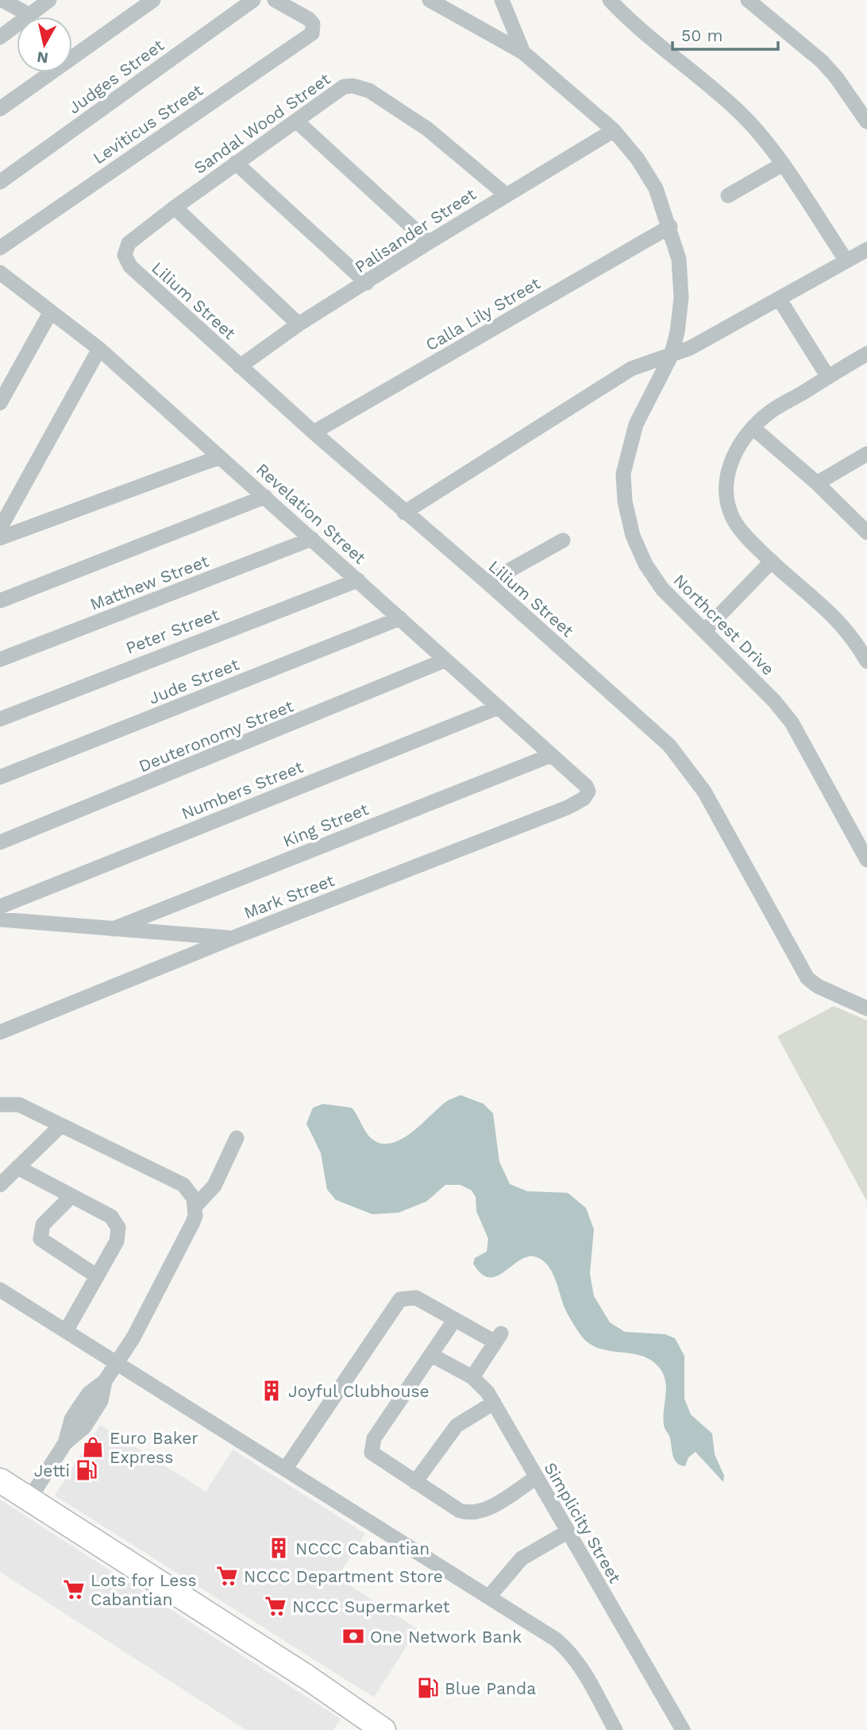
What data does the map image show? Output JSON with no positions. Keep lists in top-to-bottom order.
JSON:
{
  "streets": {
    "street": [
      "Judges Street",
      "Sandal Wood Street",
      "Leviticus Street",
      "Palisander Street",
      "Lilium Street",
      "Calla Lily Street",
      "Revelation Street",
      "Matthew Street",
      "Northcrest Drive",
      "Peter Street",
      "Jude Street",
      "Deuteronomy Street",
      "Numbers Street",
      "King Street",
      "Mark Street",
      "Simplicity Street"
    ]
  },
  "crossings": [
    ["Sandal Wood Street", "Palisander Street"],
    ["Sandal Wood Street", "Lilium Street"],
    ["Palisander Street", "Lilium Street"],
    ["Palisander Street", "Northcrest Drive"],
    ["Lilium Street", "Calla Lily Street"],
    ["Calla Lily Street", "Northcrest Drive"],
    ["Revelation Street", "Matthew Street"],
    ["Revelation Street", "Peter Street"],
    ["Revelation Street", "Jude Street"],
    ["Revelation Street", "Deuteronomy Street"],
    ["Revelation Street", "Numbers Street"],
    ["Revelation Street", "King Street"],
    ["Revelation Street", "Mark Street"]
  ],
  "places": {
    "building": ["Joyful Clubhouse", "NCCC Cabantian"],
    "shop": ["Euro Baker Express"],
    "fuel station": ["Jetti", "Blue Panda"],
    "supermarket": ["NCCC Department Store", "Lots for Less Cabantian", "NCCC Supermarket"],
    "bank": ["One Network Bank"]
  },
  "scale_bar": "50 m",
  "north": "bottom"
}
